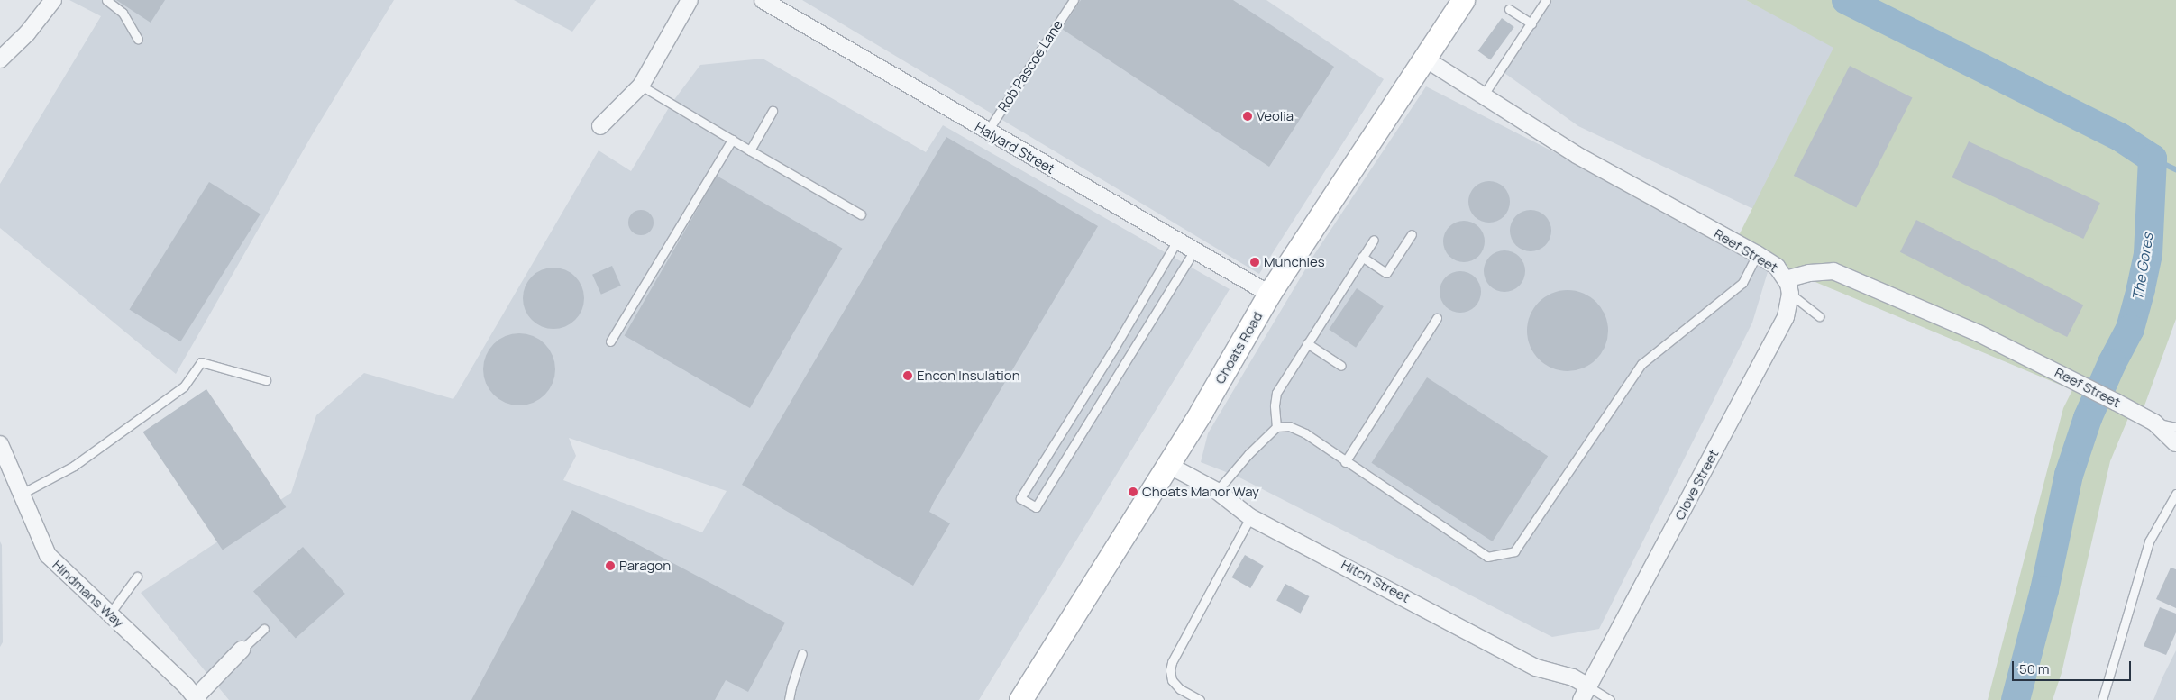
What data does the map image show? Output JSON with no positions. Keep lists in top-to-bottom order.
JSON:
{
  "streets": {
    "street": [
      "Halyard Street",
      "Reef Street",
      "Choats Road",
      "Clove Street",
      "Hitch Street",
      "Hindmans Way"
    ],
    "lane": ["Rob Pascoe Lane"]
  },
  "crossings": [
    ["Rob Pascoe Lane", "Halyard Street"],
    ["Halyard Street", "Choats Road"],
    ["Reef Street", "Choats Road"],
    ["Reef Street", "Clove Street"],
    ["Choats Road", "Hitch Street"],
    ["Clove Street", "Hitch Street"]
  ],
  "water": ["The Gores"],
  "places": [
    "Veolia",
    "Munchies",
    "Encon Insulation",
    "Choats Manor Way",
    "Paragon"
  ],
  "scale_bar": "50 m"
}
